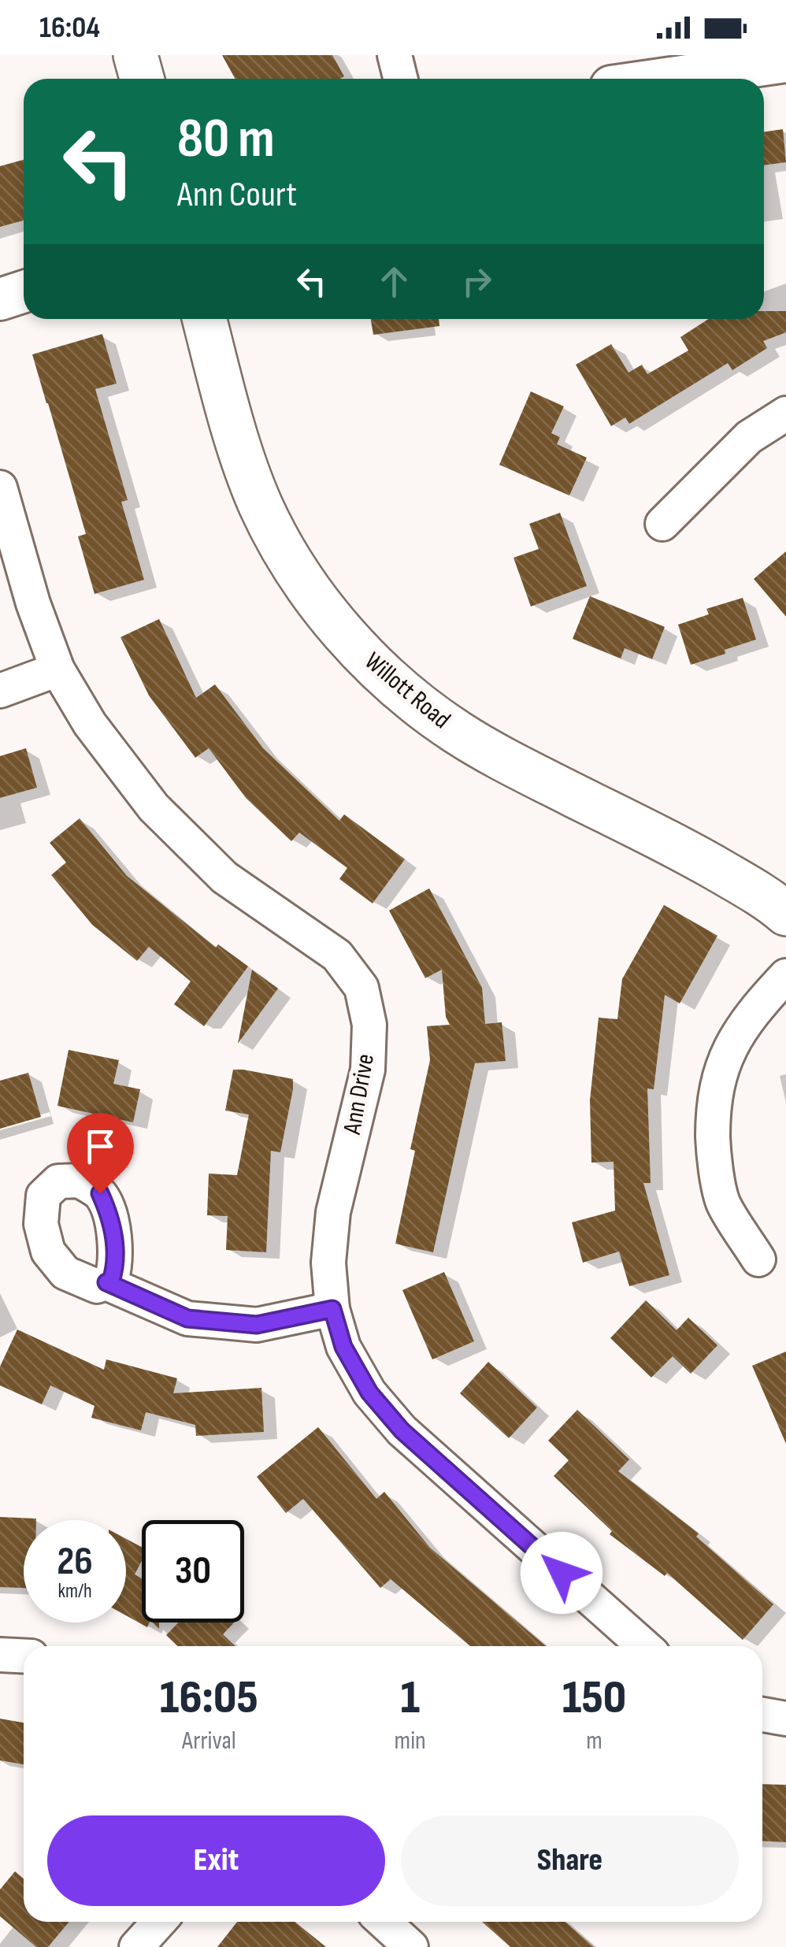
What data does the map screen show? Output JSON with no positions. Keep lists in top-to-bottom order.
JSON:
{
  "streets": {
    "main road": ["Willott Road"],
    "street": ["Ann Drive"]
  },
  "page": {
    "status": "16:04",
    "turn": ["80 m", "Ann Court"],
    "speed": "26 km/h",
    "limit": "30",
    "eta": [
      "16:05",
      "Arrival",
      "1",
      "min",
      "150",
      "m"
    ],
    "buttons": ["Exit", "Share"]
  }
}
